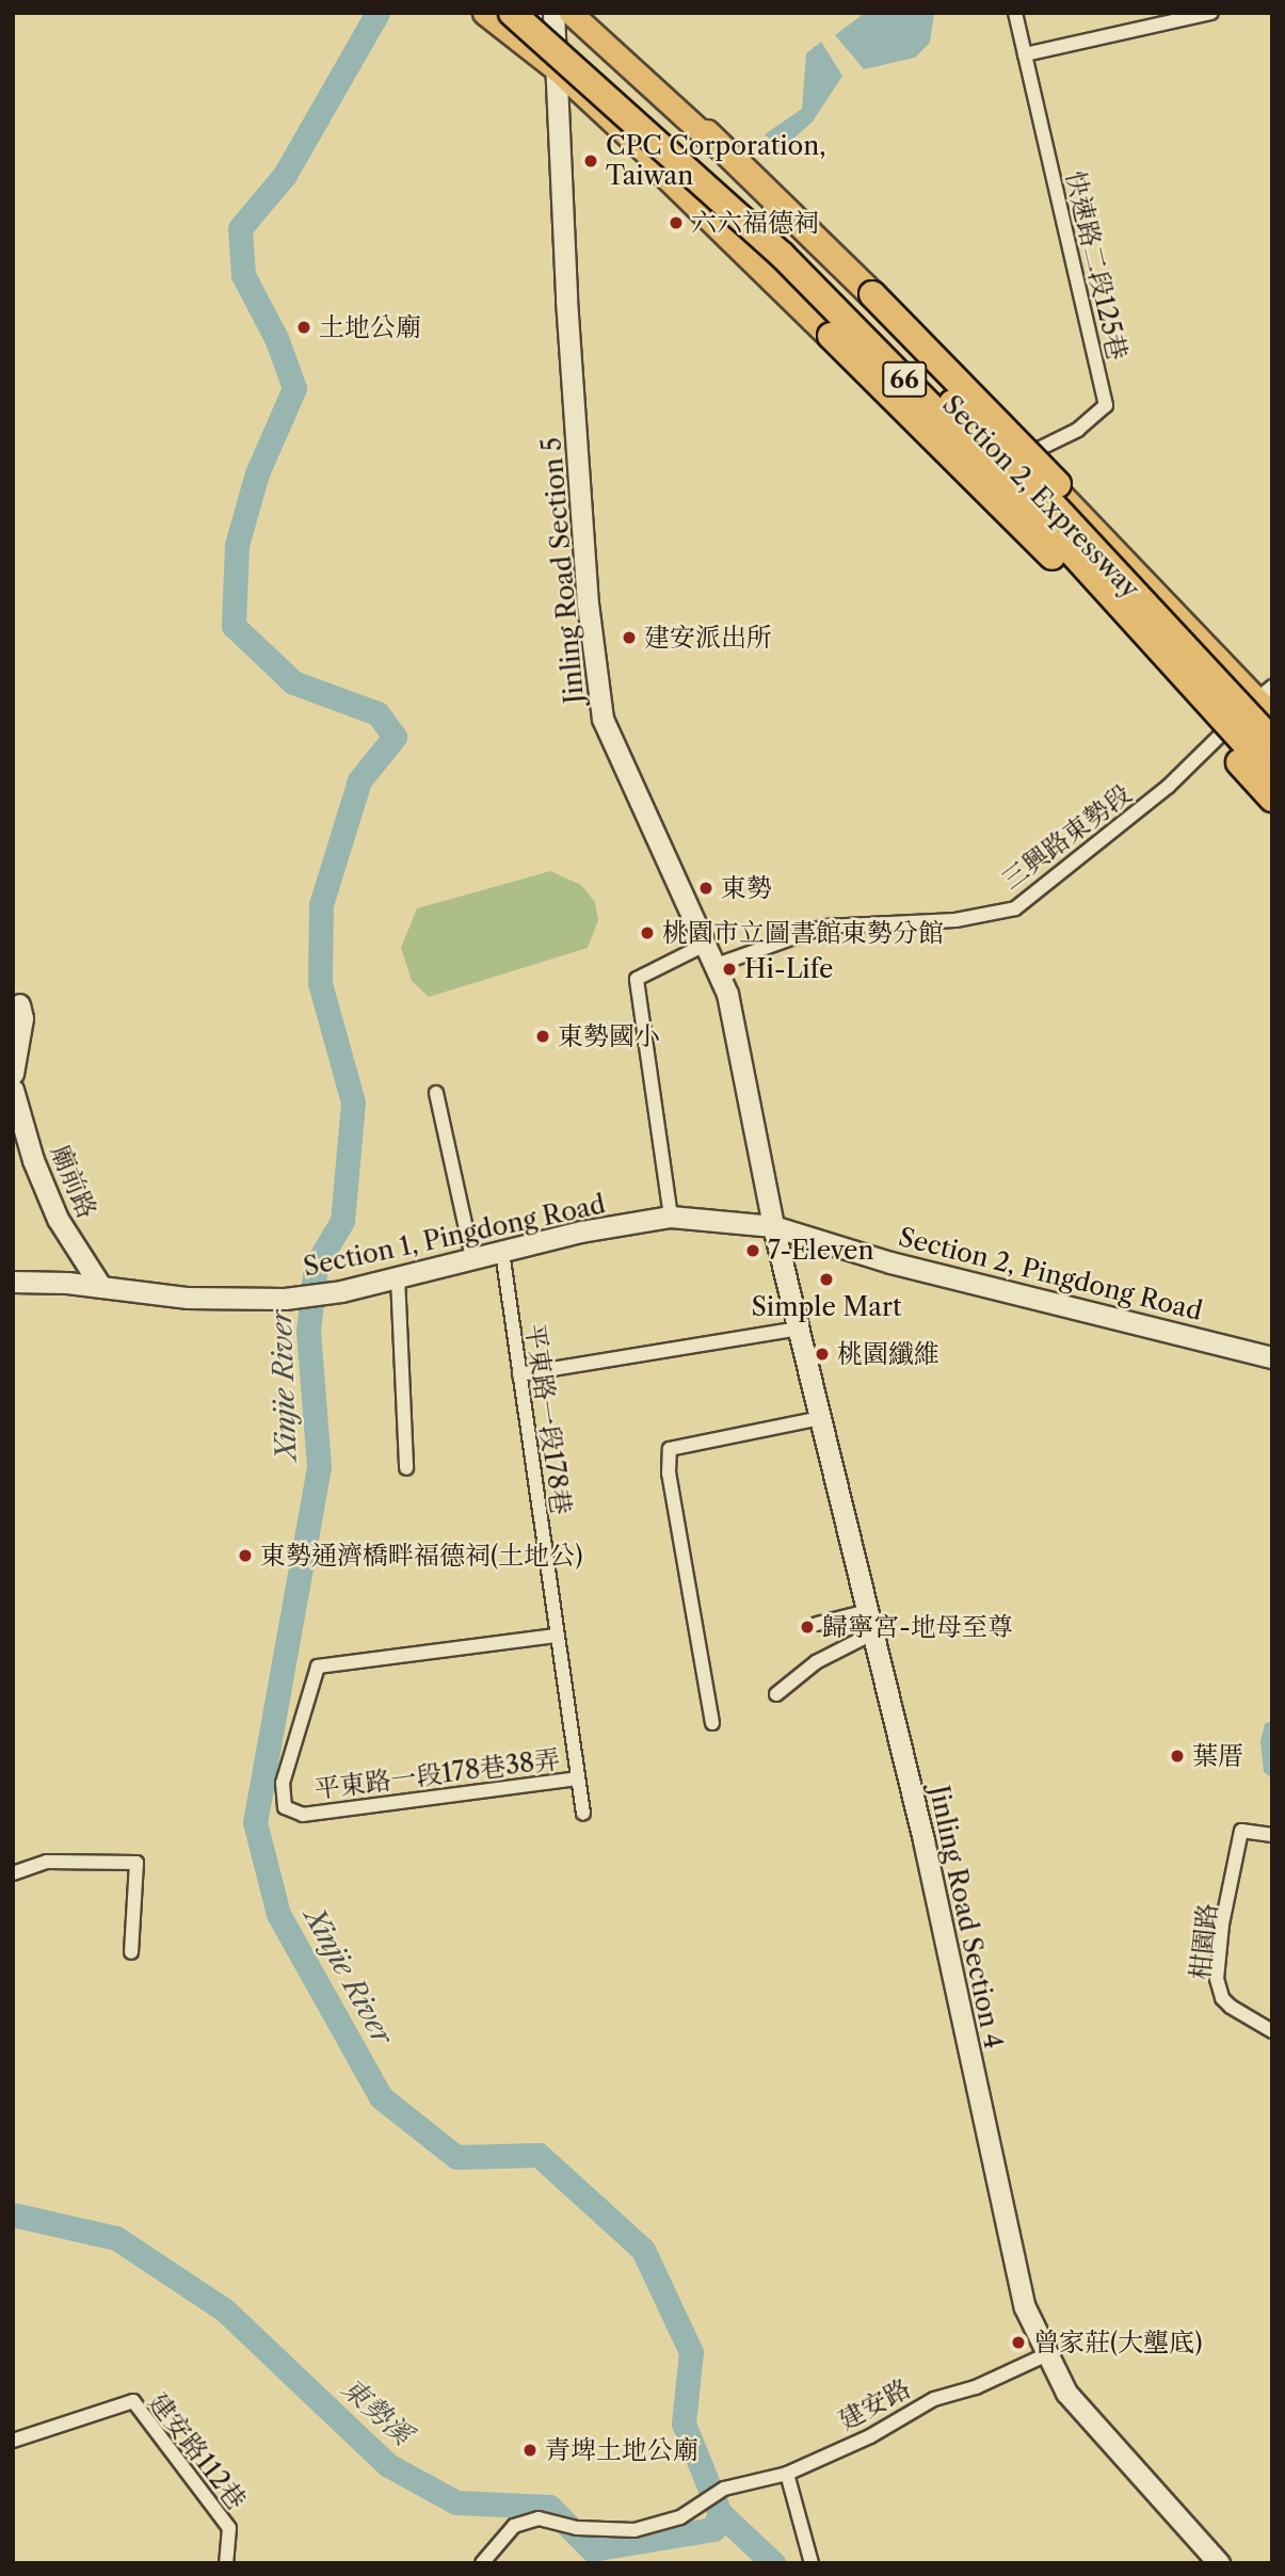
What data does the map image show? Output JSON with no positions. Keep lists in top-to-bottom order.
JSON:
{
  "streets": {
    "highway": ["66"],
    "main road": [
      "Section 2, Expressway",
      "Jinling Road Section 5",
      "廟前路",
      "Section 1, Pingdong Road",
      "Section 2, Pingdong Road",
      "Jinling Road Section 4"
    ],
    "street": [
      "快速路二段125巷",
      "三興路東勢段",
      "平東路一段178巷",
      "平東路一段178巷38弄",
      "柑園路",
      "建安路",
      "建安路112巷"
    ]
  },
  "crossings": [
    ["66", "Section 2, Expressway"],
    ["66", "Jinling Road Section 5"],
    ["Section 2, Expressway", "Jinling Road Section 5"],
    ["Section 2, Expressway", "三興路東勢段"],
    ["Jinling Road Section 5", "三興路東勢段"],
    ["Jinling Road Section 5", "Section 1, Pingdong Road"],
    ["Jinling Road Section 5", "Section 2, Pingdong Road"],
    ["Jinling Road Section 5", "Jinling Road Section 4"],
    ["廟前路", "Section 1, Pingdong Road"],
    ["Section 1, Pingdong Road", "Section 2, Pingdong Road"],
    ["Section 1, Pingdong Road", "平東路一段178巷"],
    ["Section 1, Pingdong Road", "Jinling Road Section 4"],
    ["Section 2, Pingdong Road", "Jinling Road Section 4"],
    ["平東路一段178巷", "平東路一段178巷38弄"],
    ["Jinling Road Section 4", "建安路"]
  ],
  "water": ["Xinjie River", "東勢溪"],
  "places": [
    "CPC Corporation, Taiwan",
    "六六福德祠",
    "土地公廟",
    "建安派出所",
    "東勢",
    "桃園市立圖書館東勢分館",
    "Hi-Life",
    "東勢國小",
    "7-Eleven",
    "Simple Mart",
    "桃園纖維",
    "東勢通濟橋畔福德祠(土地公)",
    "歸寧宮-地母至尊",
    "葉厝",
    "曾家莊(大壟底)",
    "青埤土地公廟"
  ]
}
